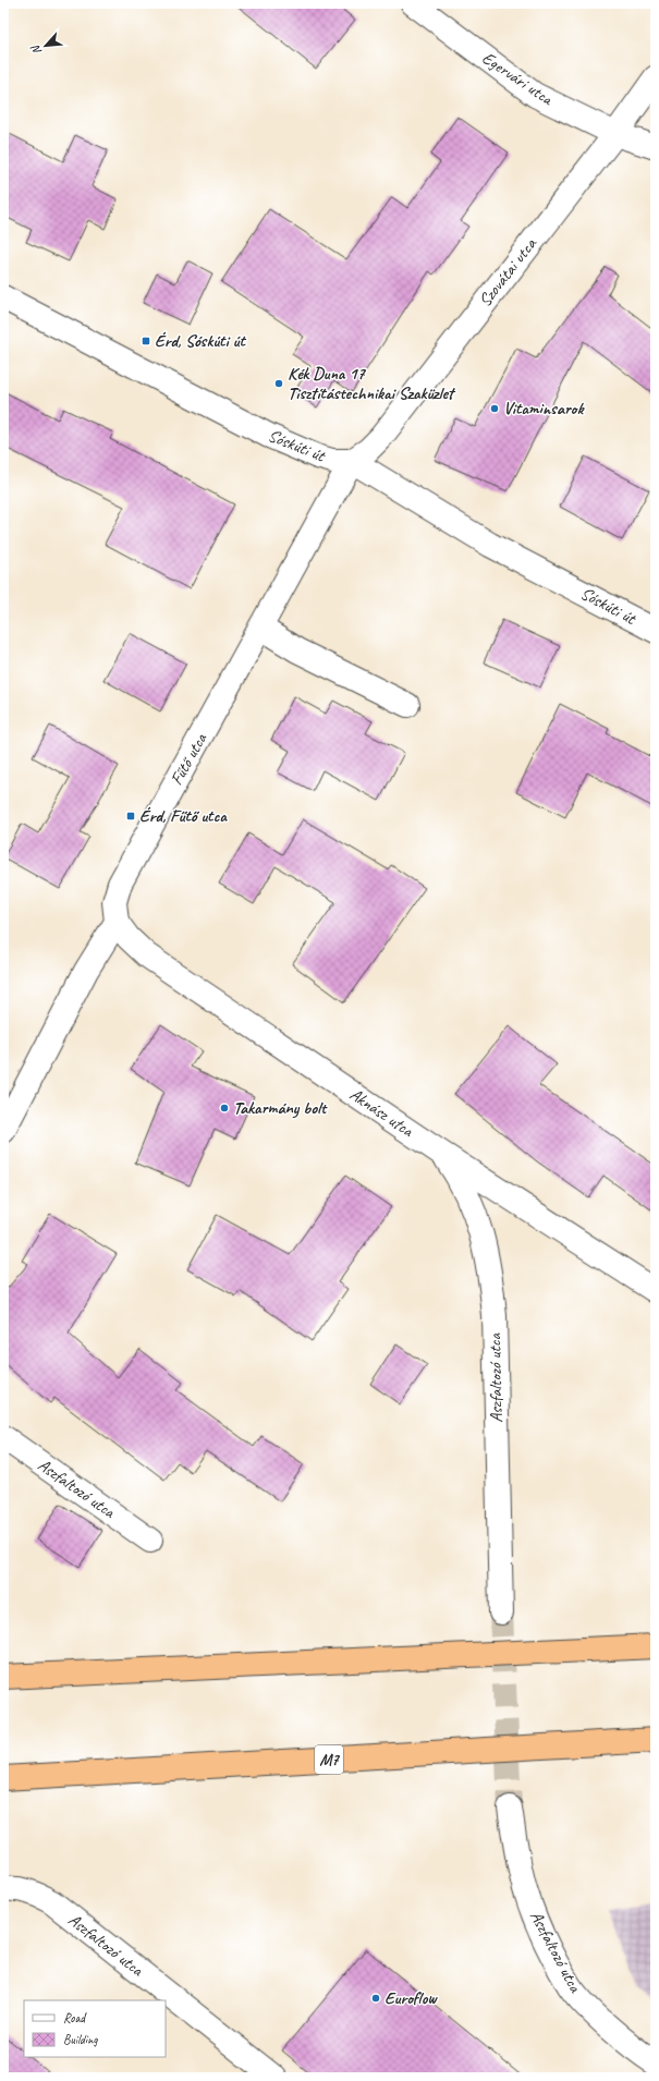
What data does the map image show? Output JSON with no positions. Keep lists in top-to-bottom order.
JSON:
{
  "streets": {
    "highway": ["M7"],
    "street": [
      "Egervári utca",
      "Szovátai utca",
      "Sóskúti út",
      "Fűtő utca",
      "Aknász utca",
      "Aszfaltozó utca"
    ]
  },
  "crossings": [
    ["Egervári utca", "Szovátai utca"],
    ["Szovátai utca", "Sóskúti út"],
    ["Szovátai utca", "Fűtő utca"],
    ["Sóskúti út", "Fűtő utca"],
    ["Fűtő utca", "Aknász utca"],
    ["Aknász utca", "Aszfaltozó utca"]
  ],
  "places": {
    "transit": ["Érd, Sóskúti út", "Érd, Fűtő utca"],
    "other": [
      "Kék Duna 17 Tisztítástechnikai Szaküzlet",
      "Vitaminsarok",
      "Takarmány bolt",
      "Euroflow"
    ]
  },
  "legend": ["Road", "Building"],
  "north": "bottom left"
}
